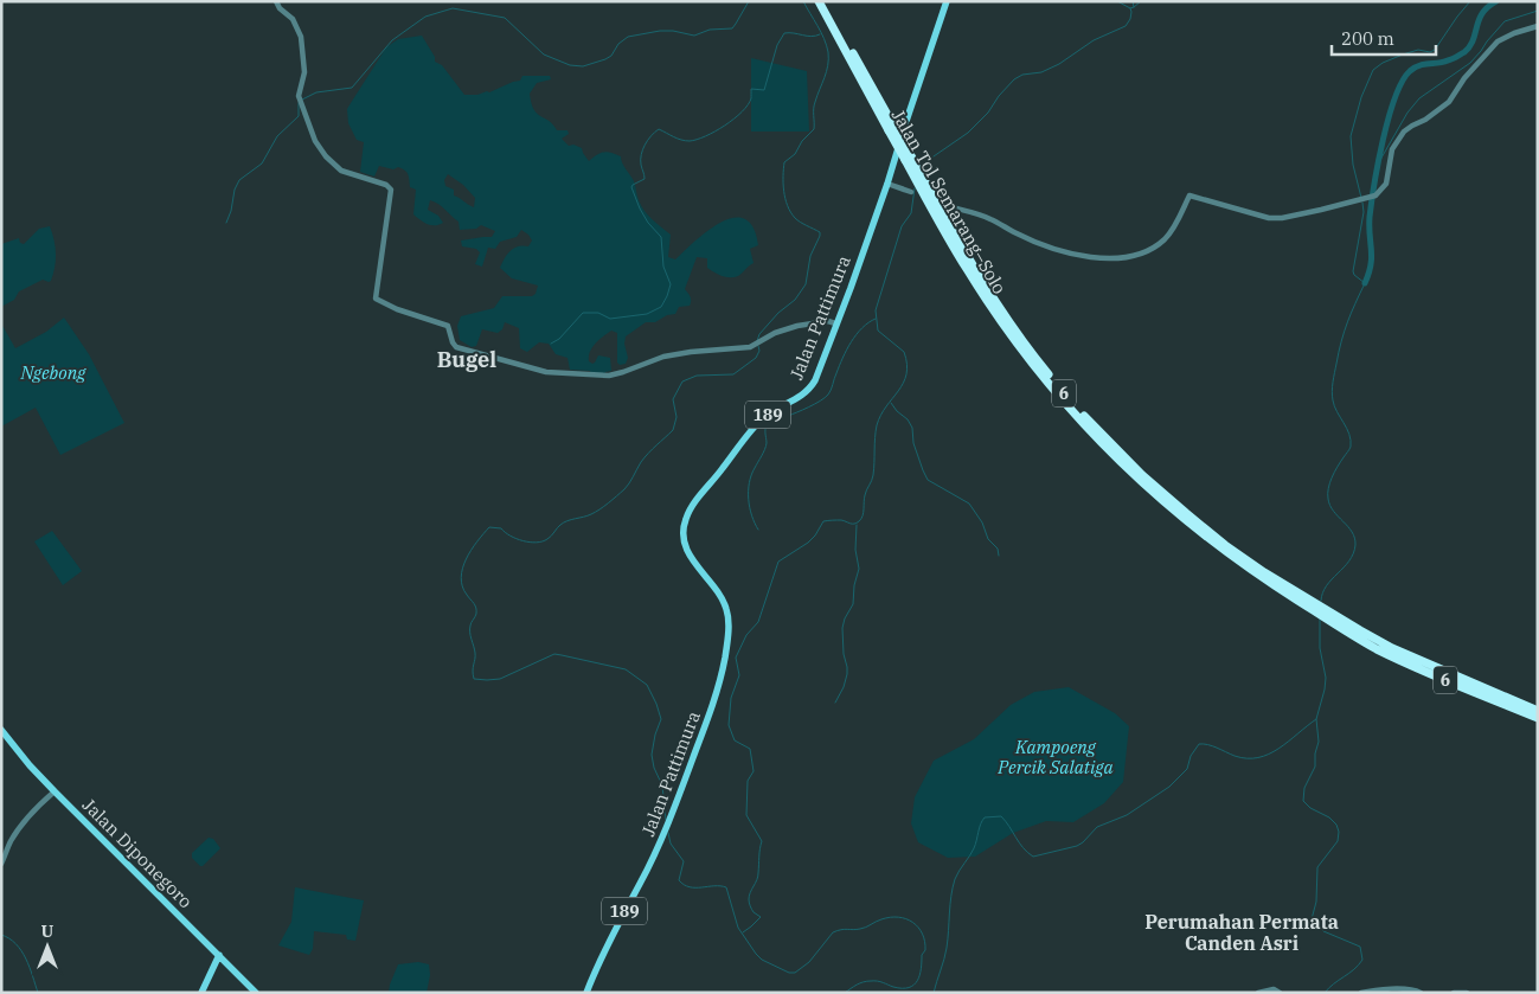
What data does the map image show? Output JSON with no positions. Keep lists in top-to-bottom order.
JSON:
{
  "streets": {
    "highway": ["Jalan Tol Semarang–Solo", "6"],
    "main road": ["Jalan Pattimura", "189", "Jalan Diponegoro"]
  },
  "districts": ["Bugel", "Perumahan Permata Canden Asri"],
  "parks": ["Ngebong", "Kampoeng Percik Salatiga"],
  "scale_bar": "200 m",
  "north": "top"
}
